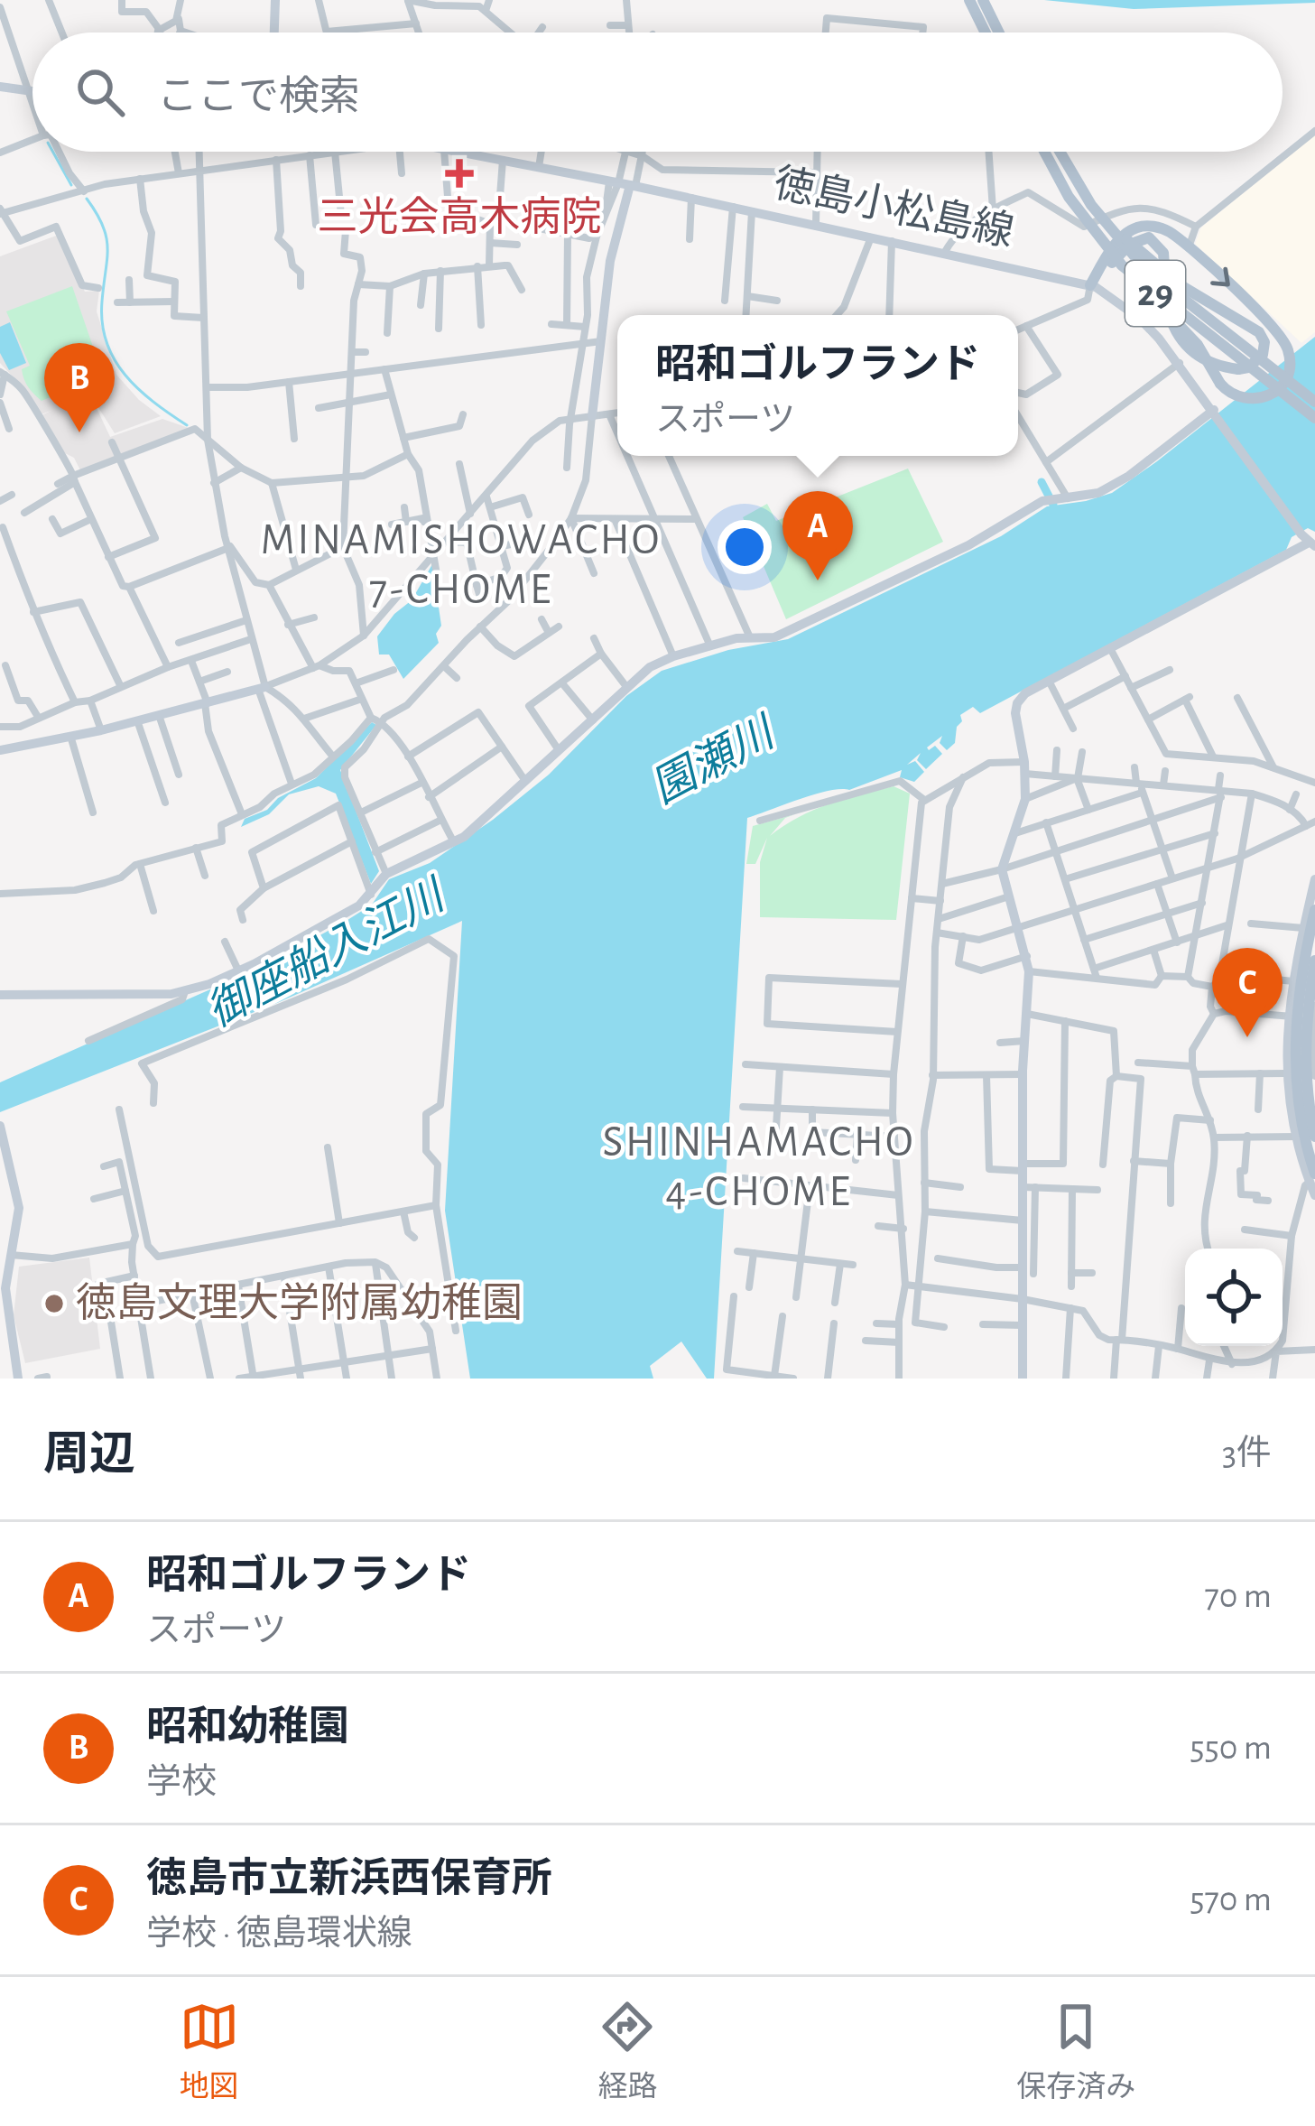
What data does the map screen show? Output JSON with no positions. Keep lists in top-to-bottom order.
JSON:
{
  "streets": {
    "main road": ["29"],
    "street": ["徳島小松島線"]
  },
  "districts": ["MINAMISHOWACHO 7-CHOME", "SHINHAMACHO 4-CHOME"],
  "water": ["園瀬川", "御座船入江川"],
  "places": {
    "health": ["三光会高木病院"],
    "other": ["徳島文理大学附属幼稚園"]
  },
  "page": {
    "search": "ここで検索",
    "popup": ["昭和ゴルフランド", "スポーツ"],
    "pins": ["B", "A", "C"],
    "heading": ["周辺", "3件"],
    "list": [
      {
        "mark": "A",
        "name": "昭和ゴルフランド",
        "note": "スポーツ",
        "value": "70 m"
      },
      {
        "mark": "B",
        "name": "昭和幼稚園",
        "note": "学校",
        "value": "550 m"
      },
      {
        "mark": "C",
        "name": "徳島市立新浜西保育所",
        "note": "学校 · 徳島環状線",
        "value": "570 m"
      }
    ],
    "nav": ["地図", "経路", "保存済み"]
  }
}
